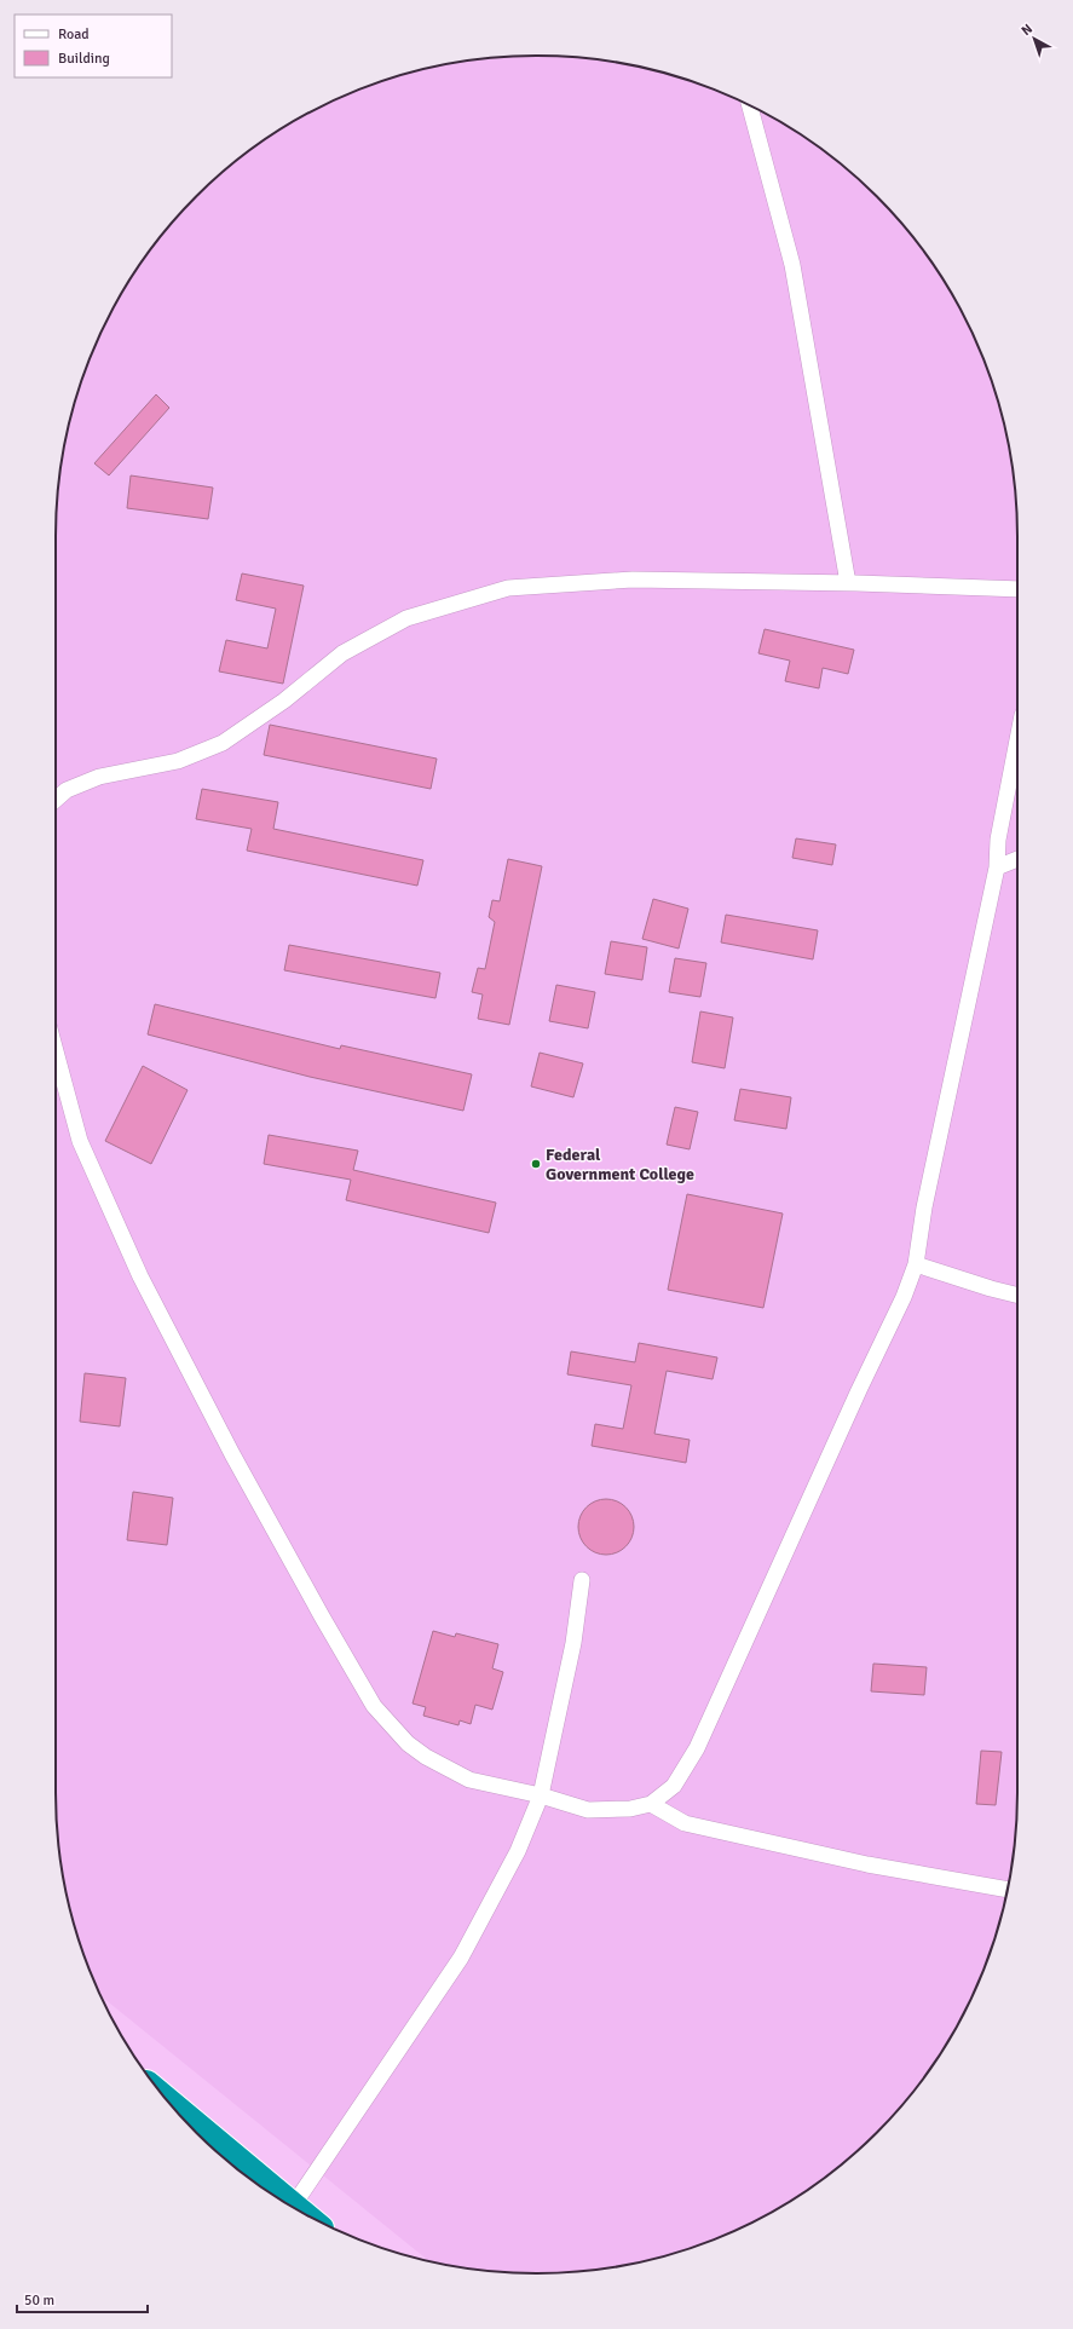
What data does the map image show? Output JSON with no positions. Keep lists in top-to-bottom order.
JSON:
{
  "places": ["Federal Government College"],
  "legend": ["Road", "Building"],
  "scale_bar": "50 m",
  "north": "top left"
}
